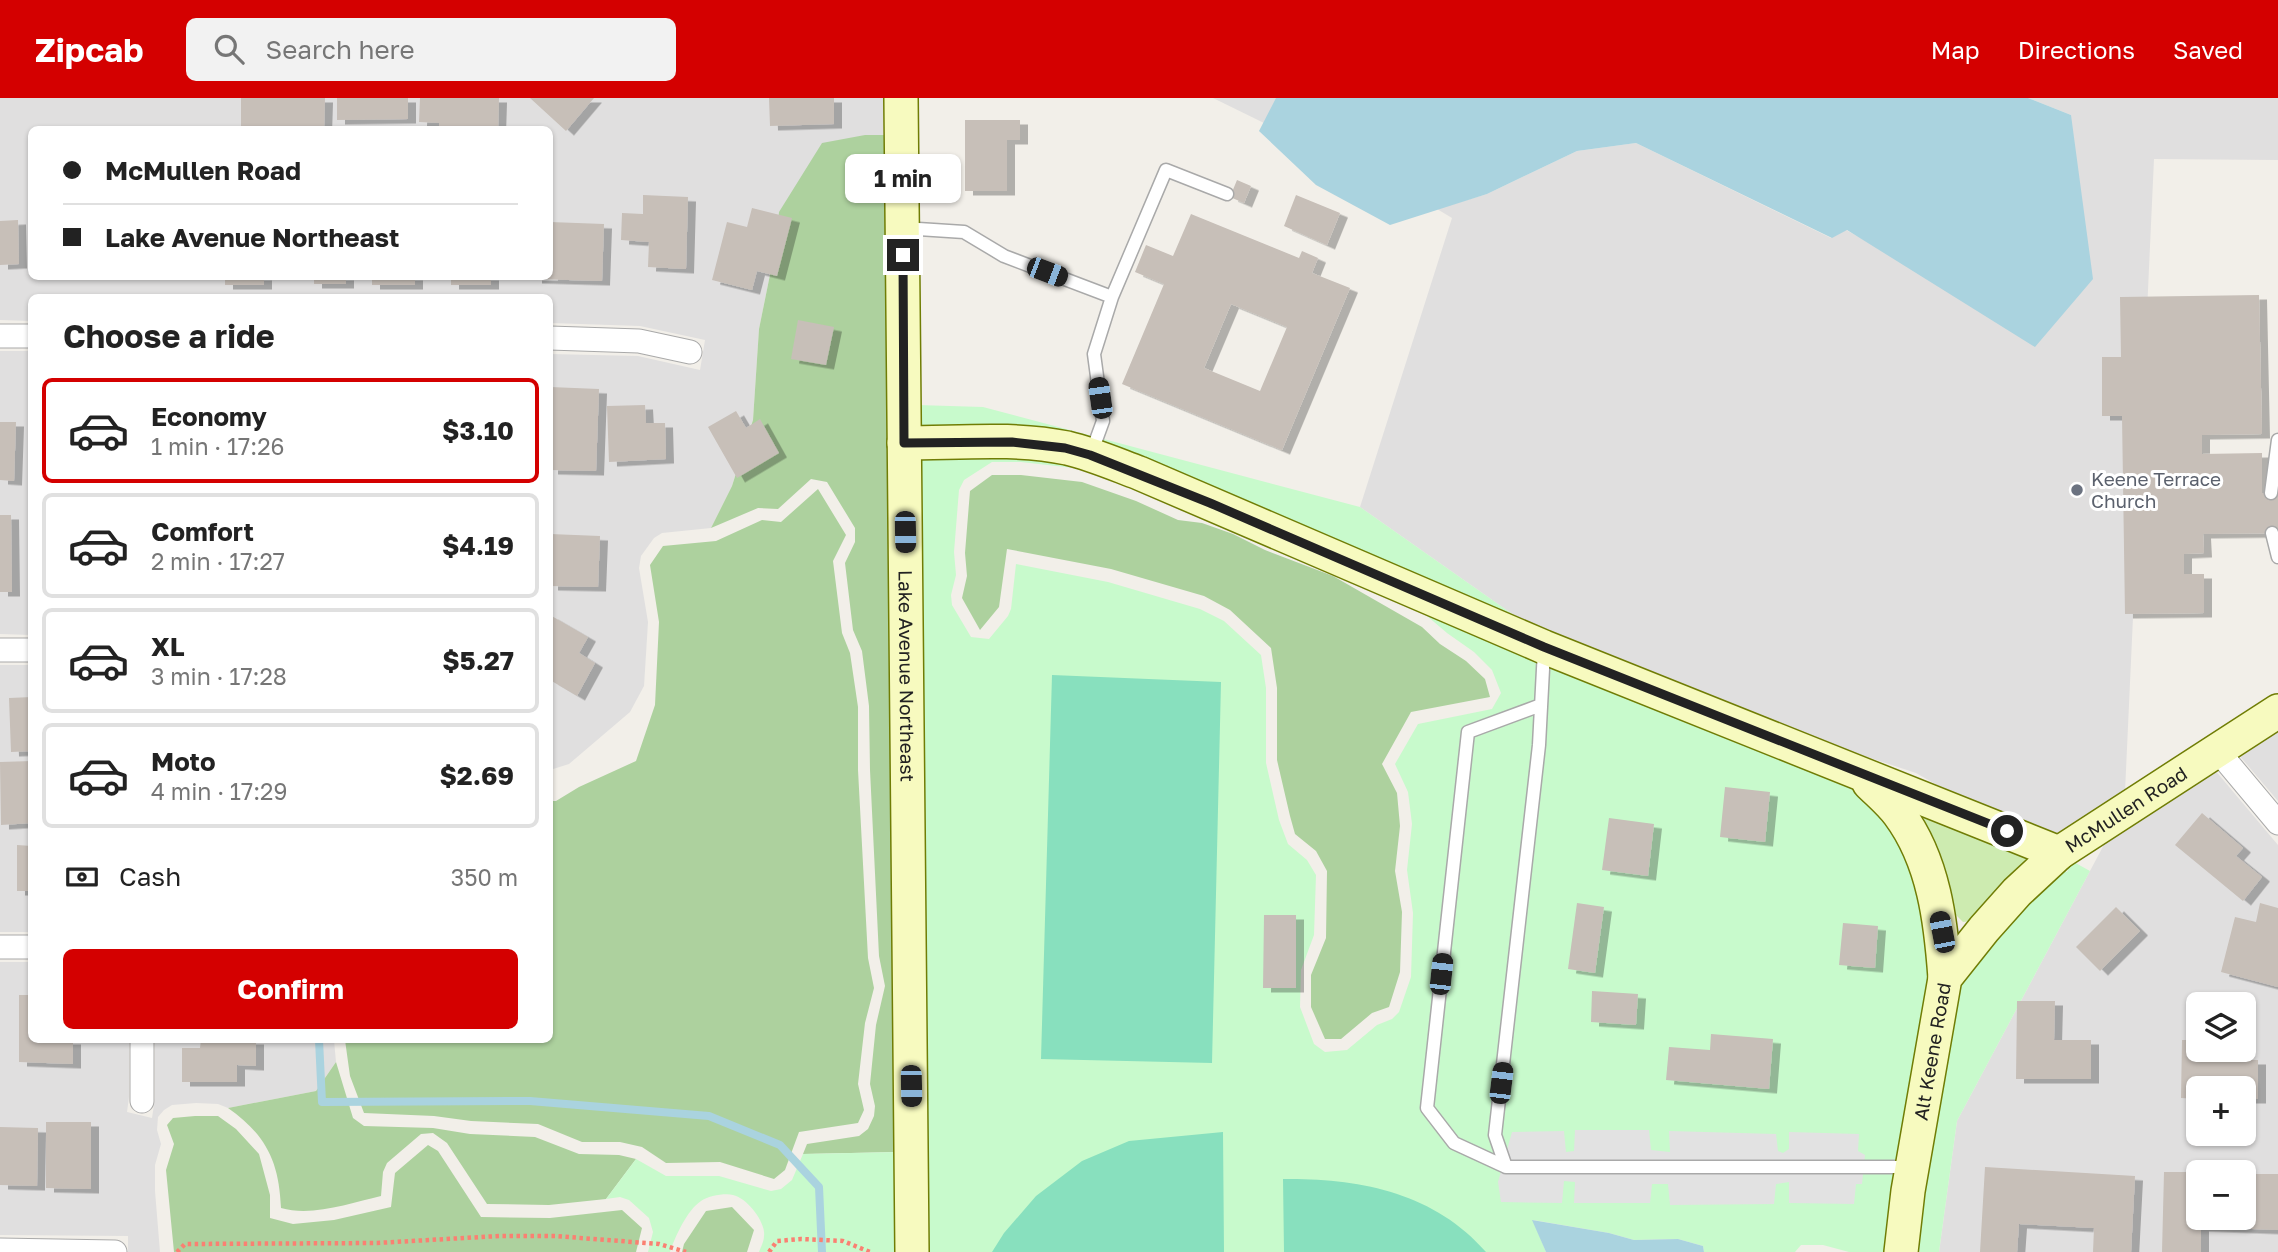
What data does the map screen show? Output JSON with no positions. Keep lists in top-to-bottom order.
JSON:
{
  "streets": {
    "street": ["Lake Avenue Northeast", "McMullen Road", "Alt Keene Road"]
  },
  "crossings": [
    ["Lake Avenue Northeast", "McMullen Road"],
    ["McMullen Road", "Alt Keene Road"]
  ],
  "places": ["Keene Terrace Church"],
  "page": {
    "header": "Zipcab",
    "search": "Search here",
    "nav": ["Map", "Directions", "Saved"],
    "banner": ["McMullen Road", "Lake Avenue Northeast"],
    "bubble": "1 min",
    "heading": "Choose a ride",
    "list": [
      {
        "name": "Economy",
        "note": "1 min · 17:26",
        "value": "$3.10"
      },
      {
        "name": "Comfort",
        "note": "2 min · 17:27",
        "value": "$4.19"
      },
      {
        "name": "XL",
        "note": "3 min · 17:28",
        "value": "$5.27"
      },
      {
        "name": "Moto",
        "note": "4 min · 17:29",
        "value": "$2.69"
      }
    ],
    "pay": ["Cash", "350 m"],
    "buttons": "Confirm",
    "map_buttons": ["+", "−"]
  }
}
